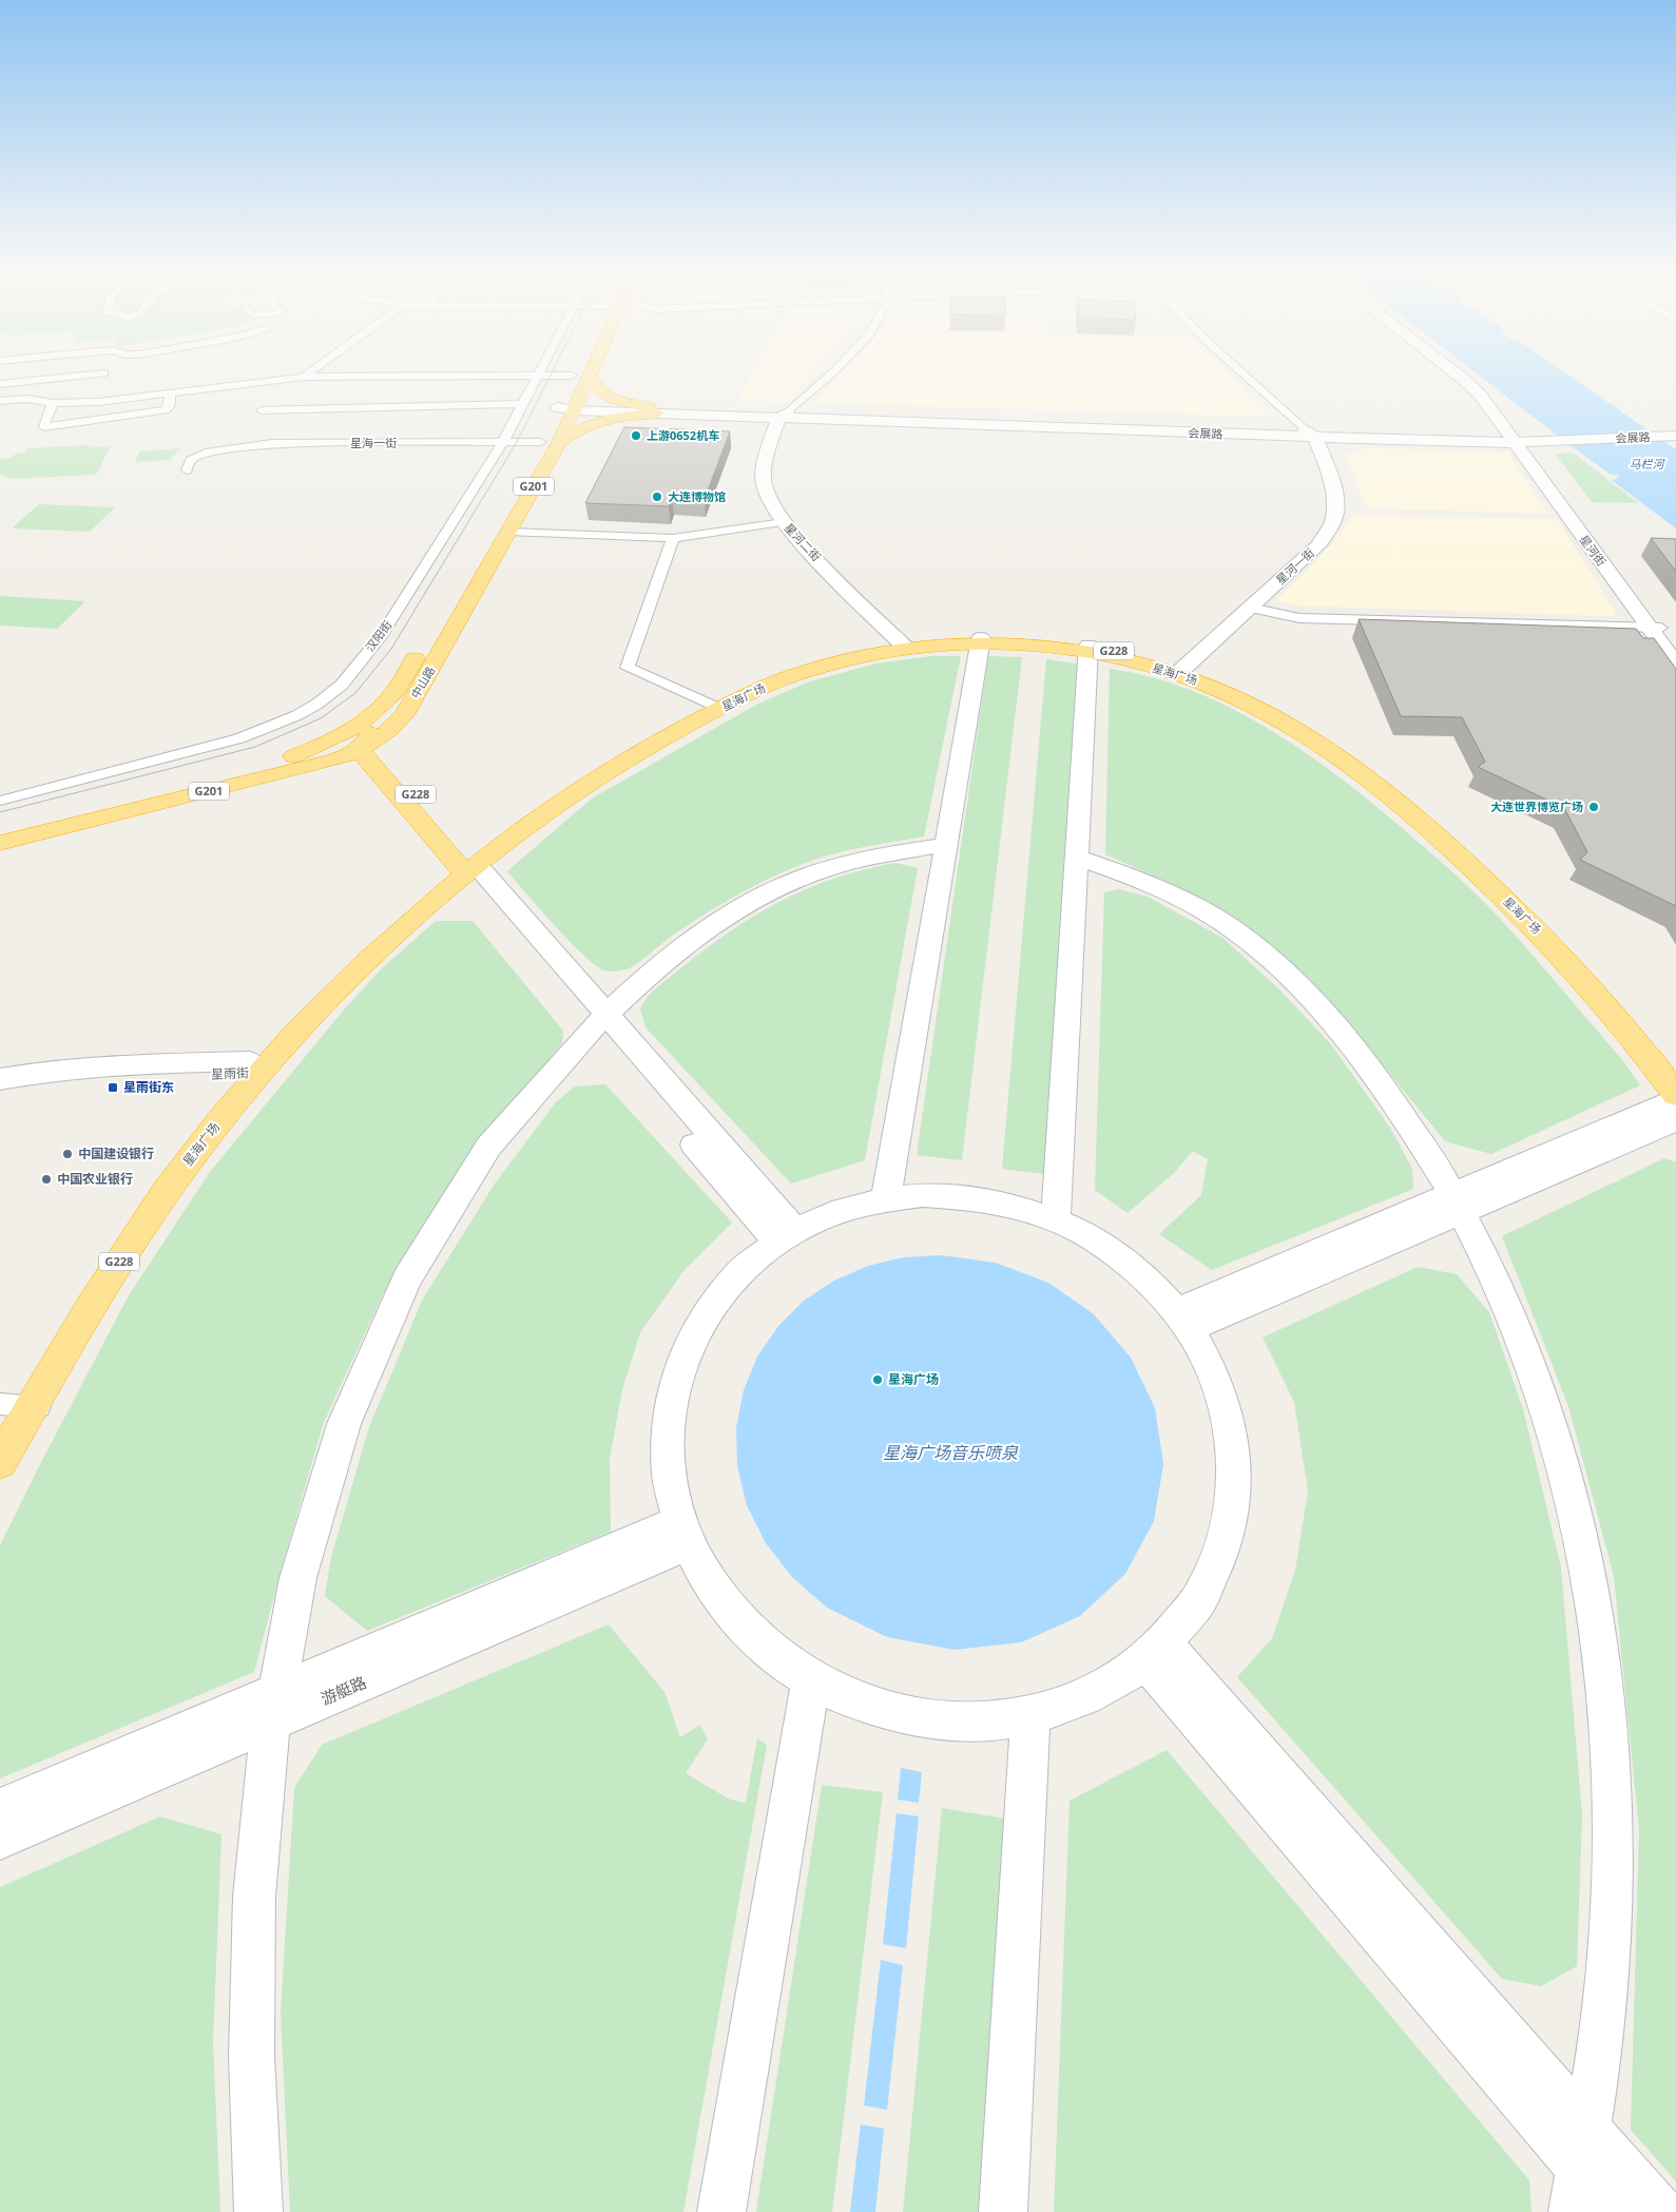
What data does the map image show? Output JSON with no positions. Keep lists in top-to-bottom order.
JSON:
{
  "streets": {
    "highway": [
      "G201",
      "G228",
      "星海广场",
      "中山路"
    ],
    "street": [
      "会展路",
      "星海一街",
      "星河二街",
      "星河街",
      "星河一街",
      "汉阳街",
      "星雨街",
      "游艇路"
    ]
  },
  "crossings": [
    ["会展路", "星河二街"],
    ["会展路", "星河街"],
    ["会展路", "星河一街"],
    ["会展路", "中山路"],
    ["星海一街", "汉阳街"],
    ["星海一街", "中山路"],
    ["星河二街", "星海广场"],
    ["星河一街", "星海广场"],
    ["G228", "星海广场"],
    ["G228", "中山路"],
    ["星海广场", "星雨街"]
  ],
  "water": ["马栏河", "星海广场音乐喷泉"],
  "places": {
    "other": [
      "上游0652机车",
      "大连博物馆",
      "大连世界博览广场",
      "中国建设银行",
      "中国农业银行",
      "星海广场"
    ],
    "transit": ["星雨街东"]
  }
}
